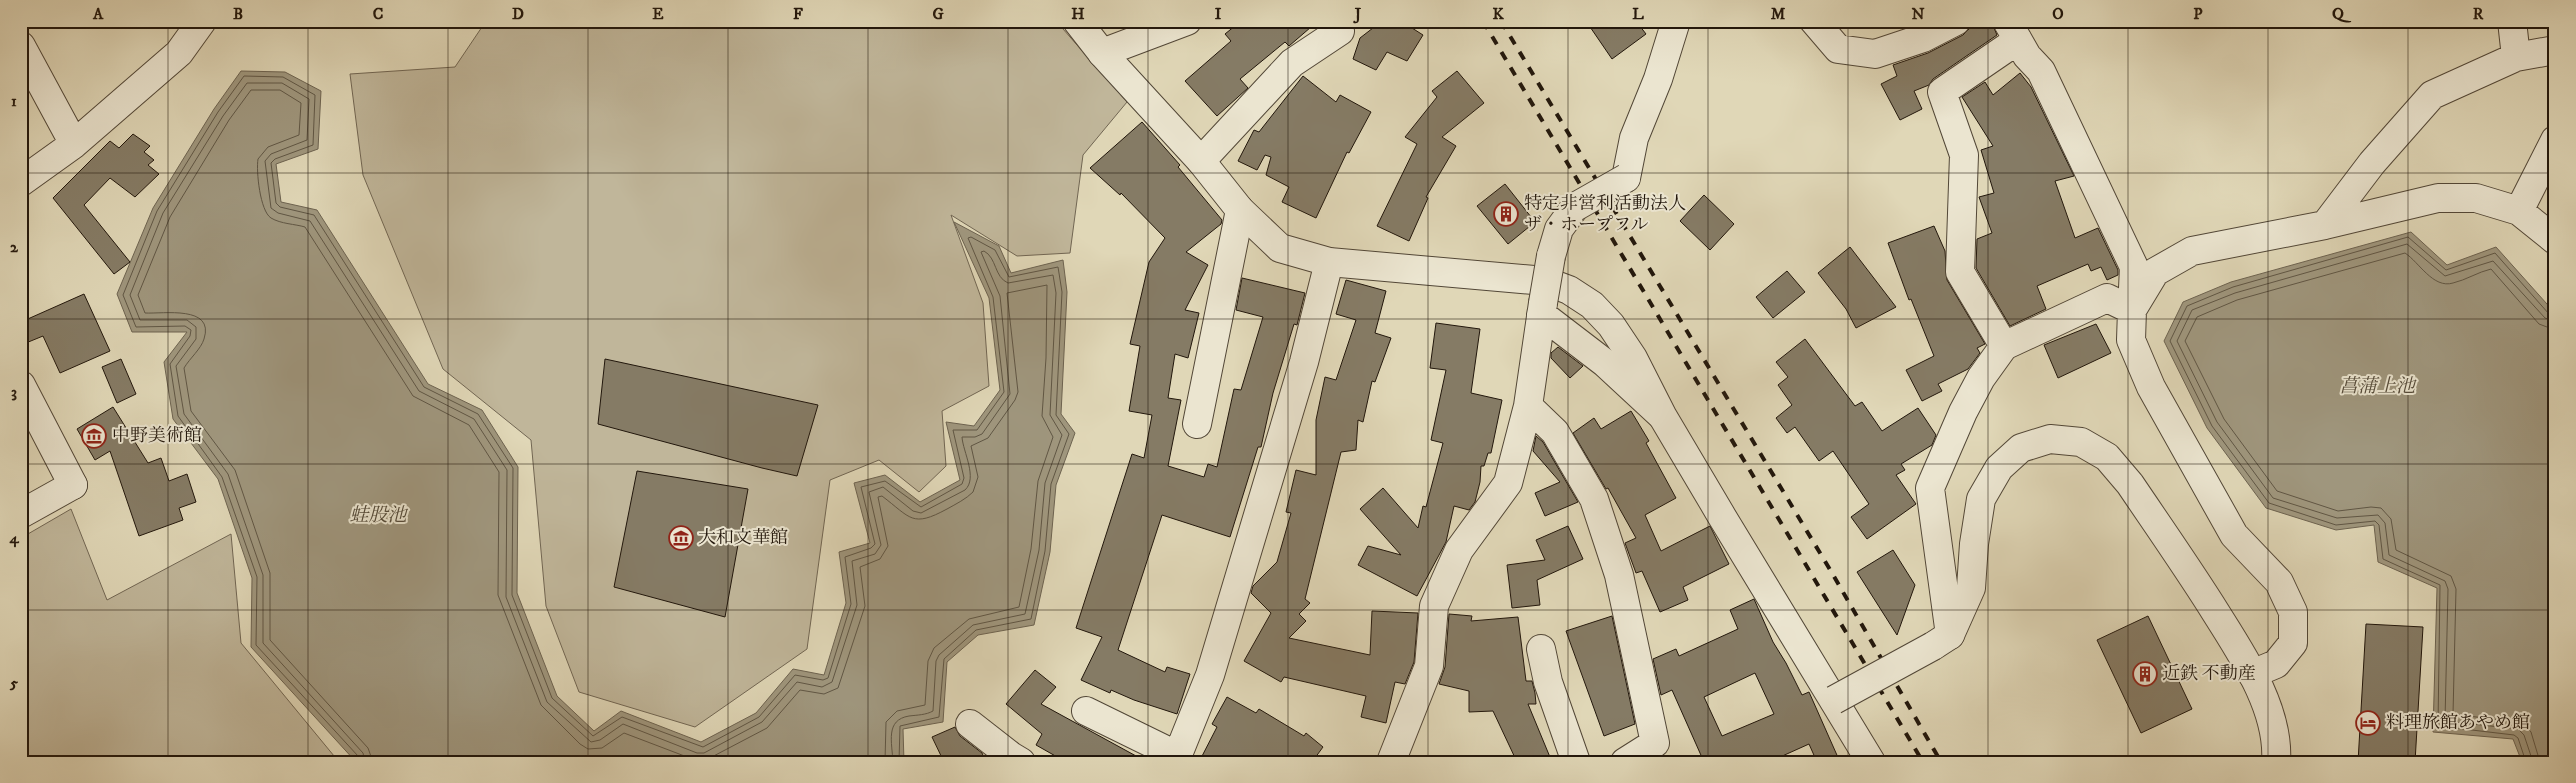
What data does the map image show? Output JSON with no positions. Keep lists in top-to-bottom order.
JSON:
{
  "water": ["菖蒲上池", "蛙股池"],
  "places": {
    "building": ["特定非営利活動法人 ザ・ホープフル", "近鉄 不動産"],
    "museum": ["中野美術館", "大和文華館"],
    "hotel": ["料理旅館あやめ館"]
  },
  "grid": {
    "columns": [
      "A",
      "B",
      "C",
      "D",
      "E",
      "F",
      "G",
      "H",
      "I",
      "J",
      "K",
      "L",
      "M",
      "N",
      "O",
      "P",
      "Q",
      "R"
    ],
    "rows": [
      "1",
      "2",
      "3",
      "4",
      "5"
    ]
  }
}
